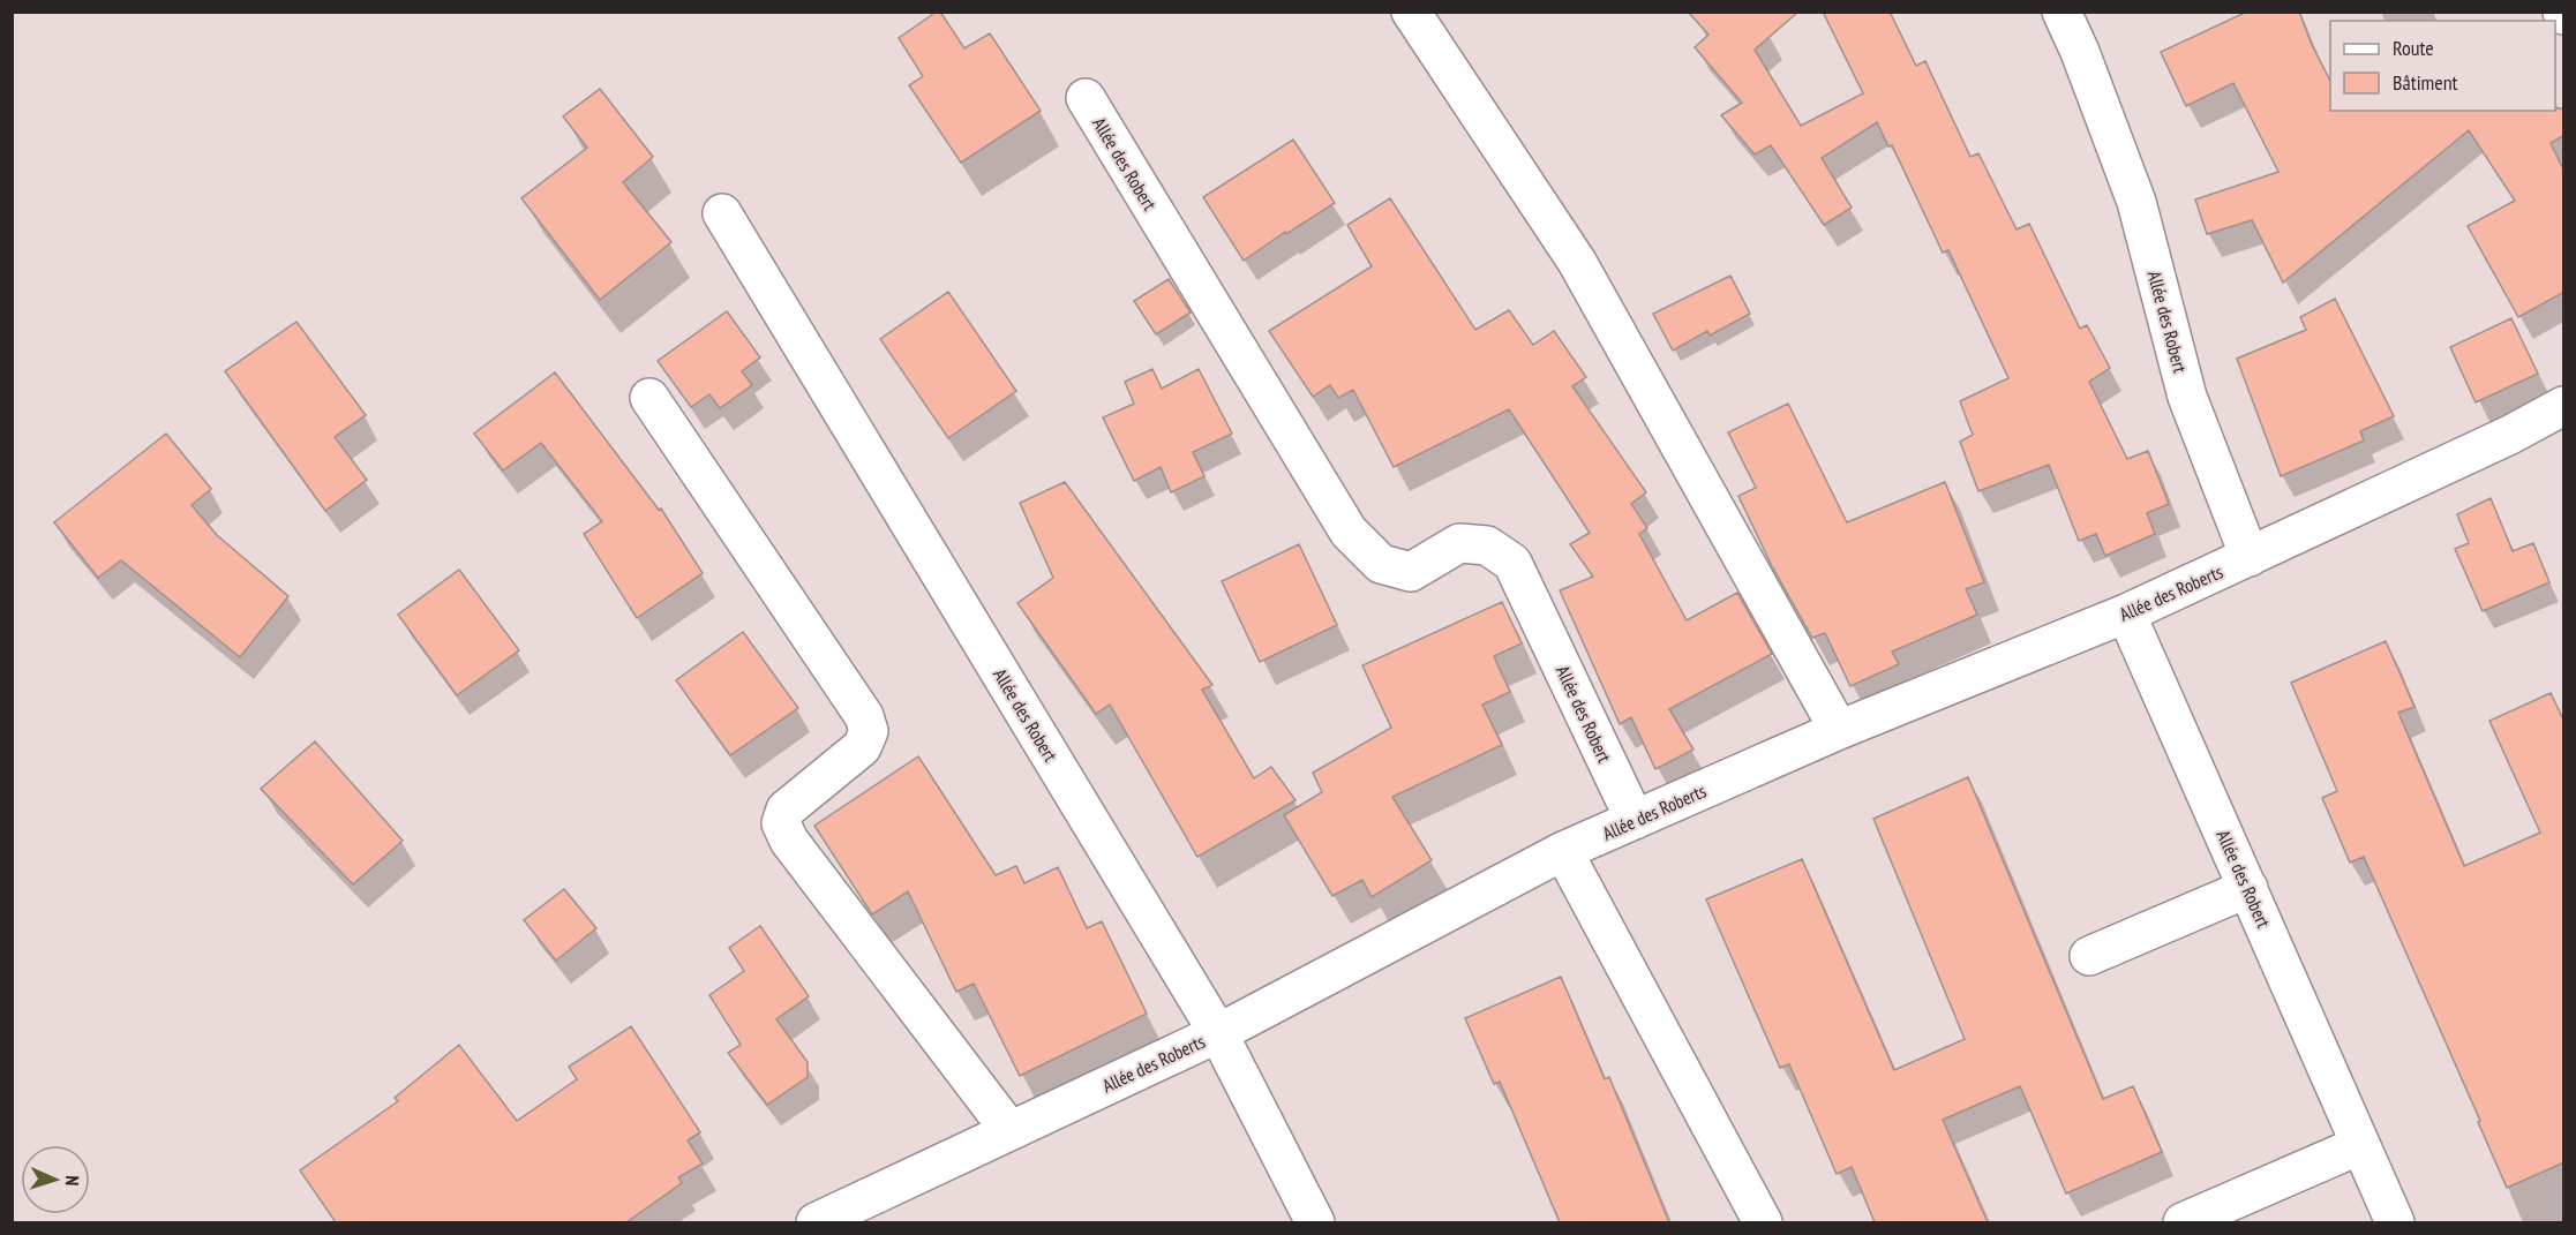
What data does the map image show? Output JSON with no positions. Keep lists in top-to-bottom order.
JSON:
{
  "streets": {
    "street": ["Allée des Robert", "Allée des Roberts"]
  },
  "crossings": [
    ["Allée des Robert", "Allée des Roberts"]
  ],
  "legend": ["Route", "Bâtiment"],
  "north": "right"
}
